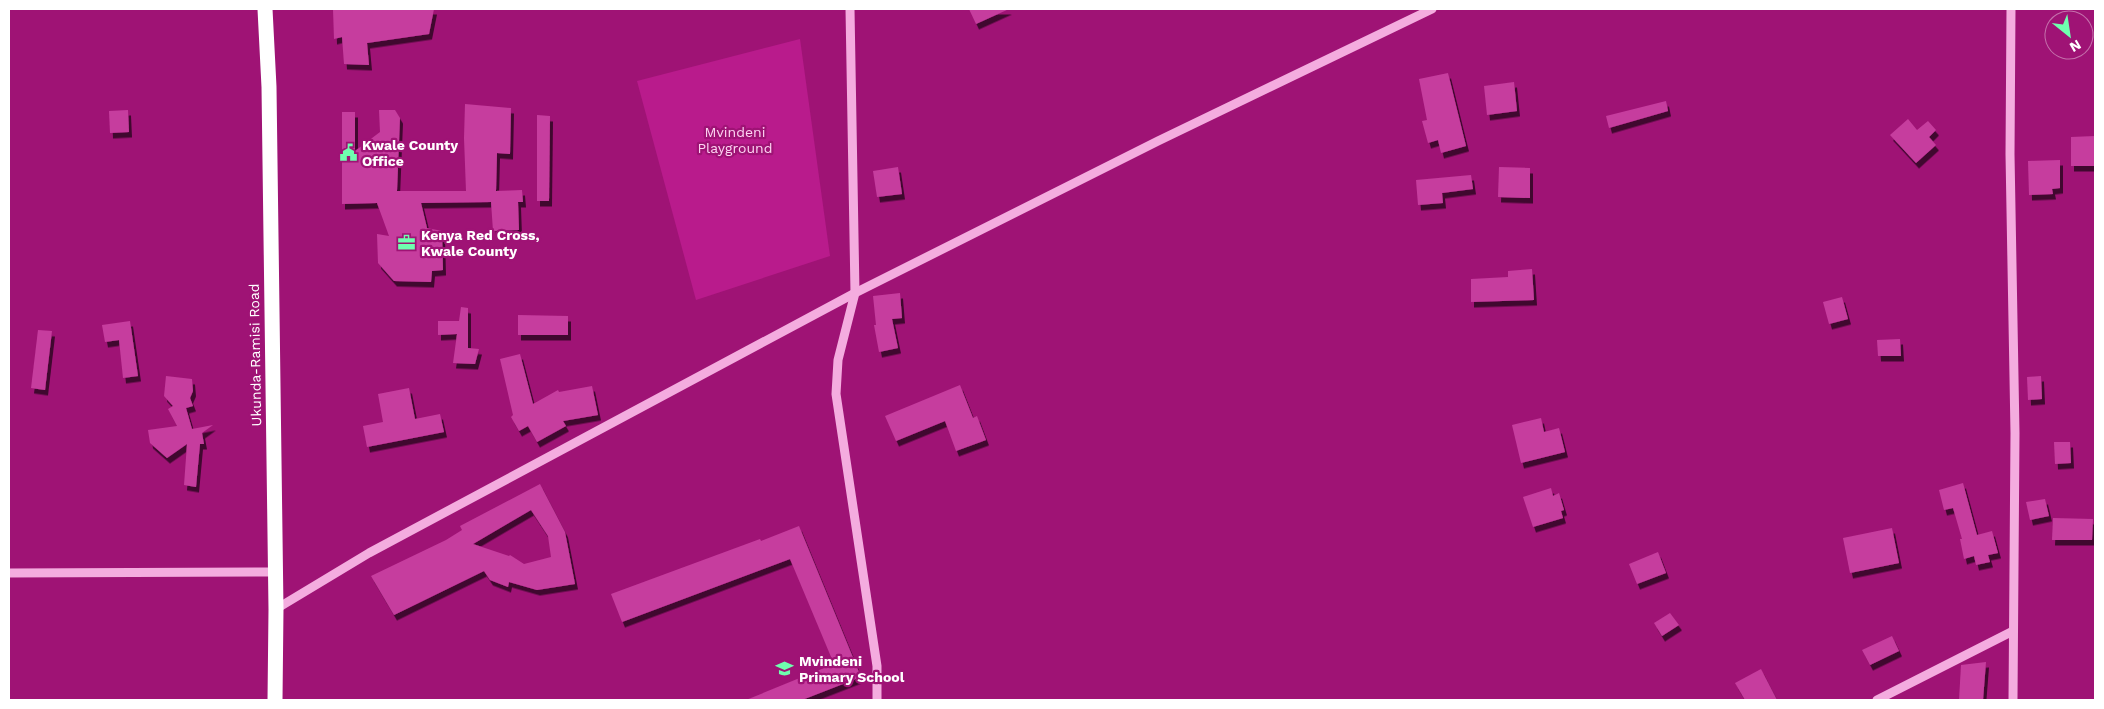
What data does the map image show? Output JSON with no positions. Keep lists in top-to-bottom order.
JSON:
{
  "streets": {
    "highway": ["Ukunda-Ramisi Road"]
  },
  "parks": ["Mvindeni Playground"],
  "places": {
    "public building": ["Kwale County Office"],
    "office": ["Kenya Red Cross, Kwale County"],
    "school or university": ["Mvindeni Primary School"]
  },
  "north": "bottom right"
}
